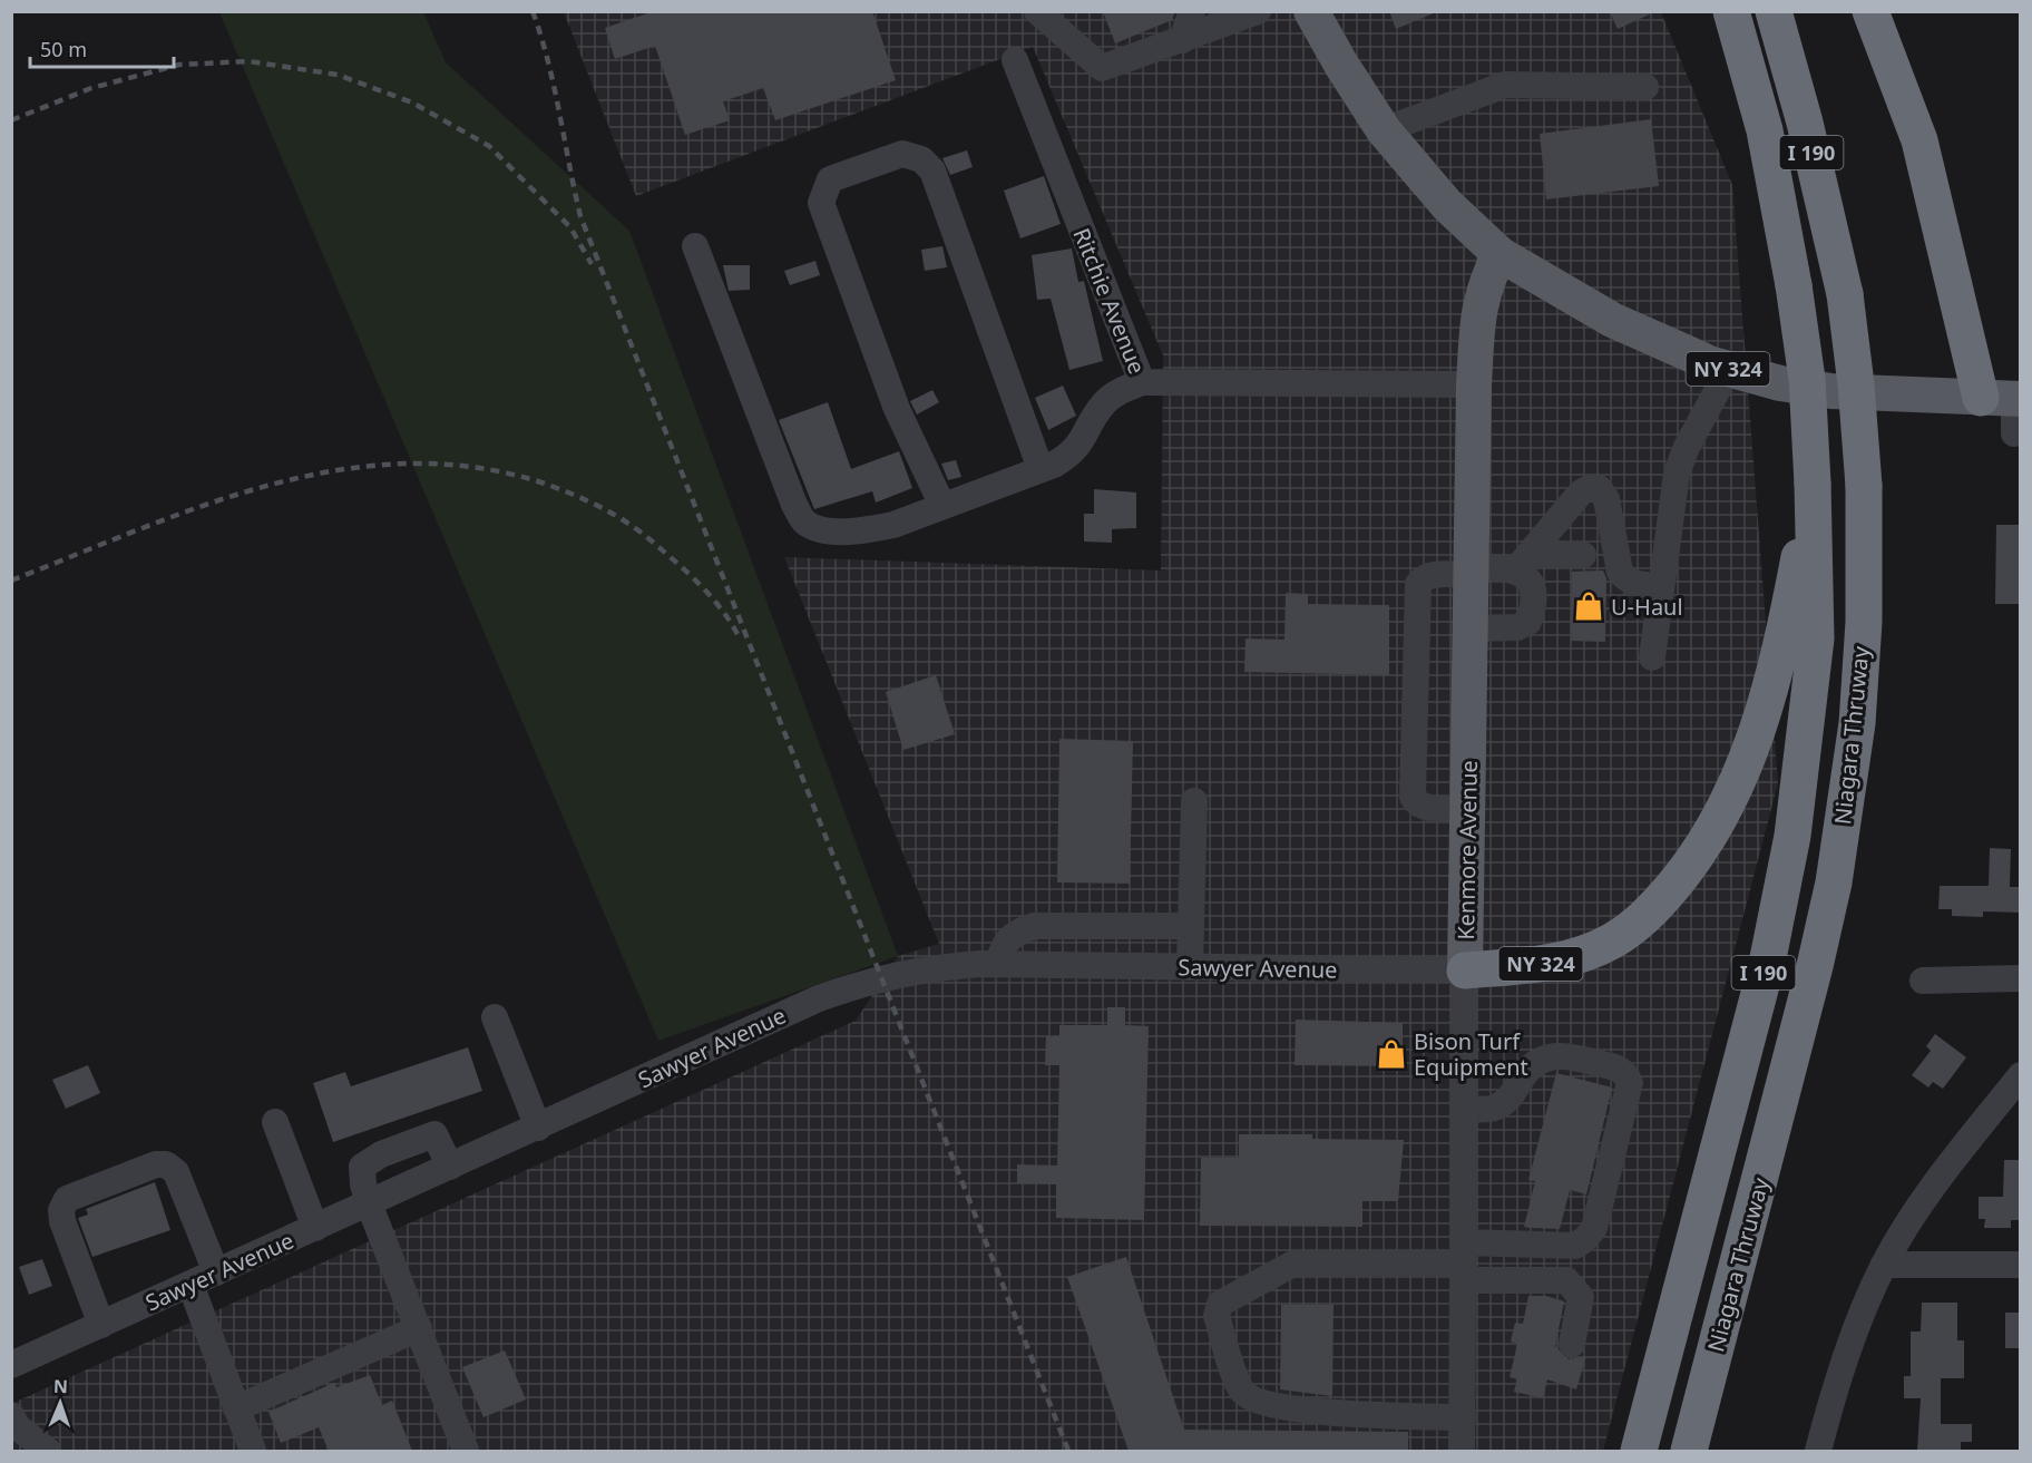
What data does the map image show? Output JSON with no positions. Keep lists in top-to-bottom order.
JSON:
{
  "streets": {
    "highway": ["I 190", "NY 324", "Niagara Thruway"],
    "main road": ["Kenmore Avenue"],
    "street": ["Ritchie Avenue", "Sawyer Avenue"]
  },
  "crossings": [
    ["Ritchie Avenue", "Kenmore Avenue"],
    ["NY 324", "Niagara Thruway"],
    ["NY 324", "Kenmore Avenue"],
    ["NY 324", "Sawyer Avenue"],
    ["Kenmore Avenue", "Sawyer Avenue"]
  ],
  "places": {
    "shop": ["U-Haul", "Bison Turf Equipment"]
  },
  "scale_bar": "50 m",
  "north": "top"
}
